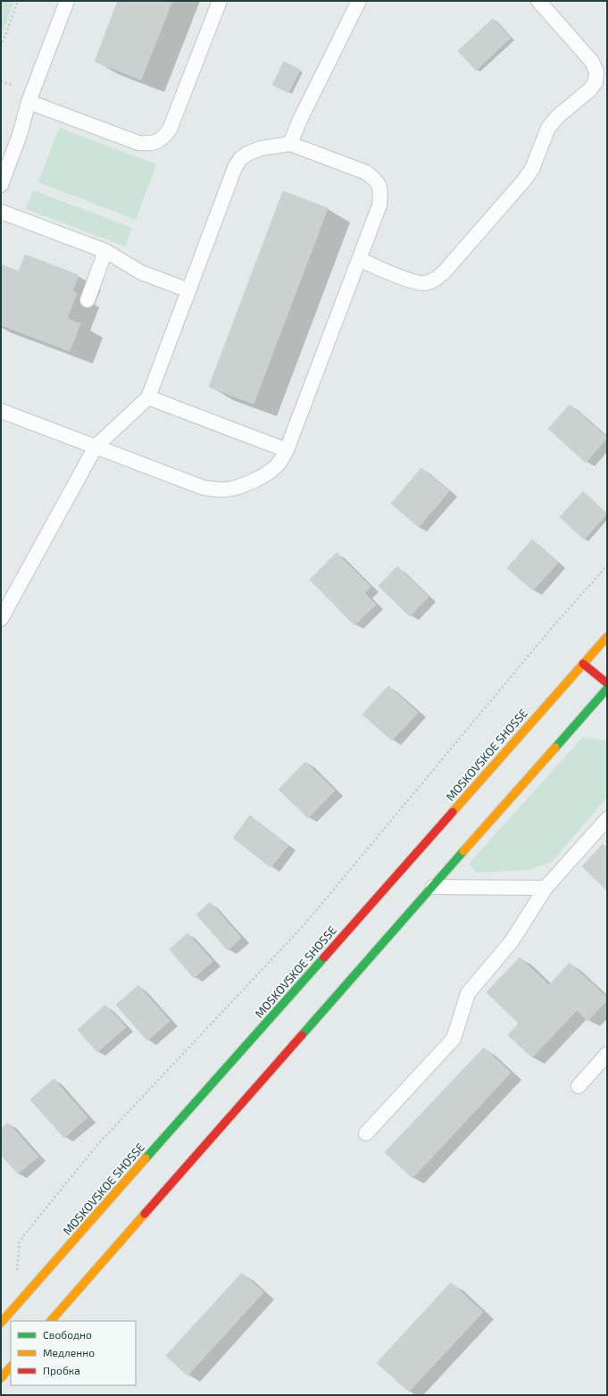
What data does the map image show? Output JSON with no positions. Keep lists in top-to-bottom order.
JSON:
{
  "streets": {
    "main road": ["MOSKOVSKOE SHOSSE"]
  },
  "legend": ["Свободно", "Медленно", "Пробка"]
}
